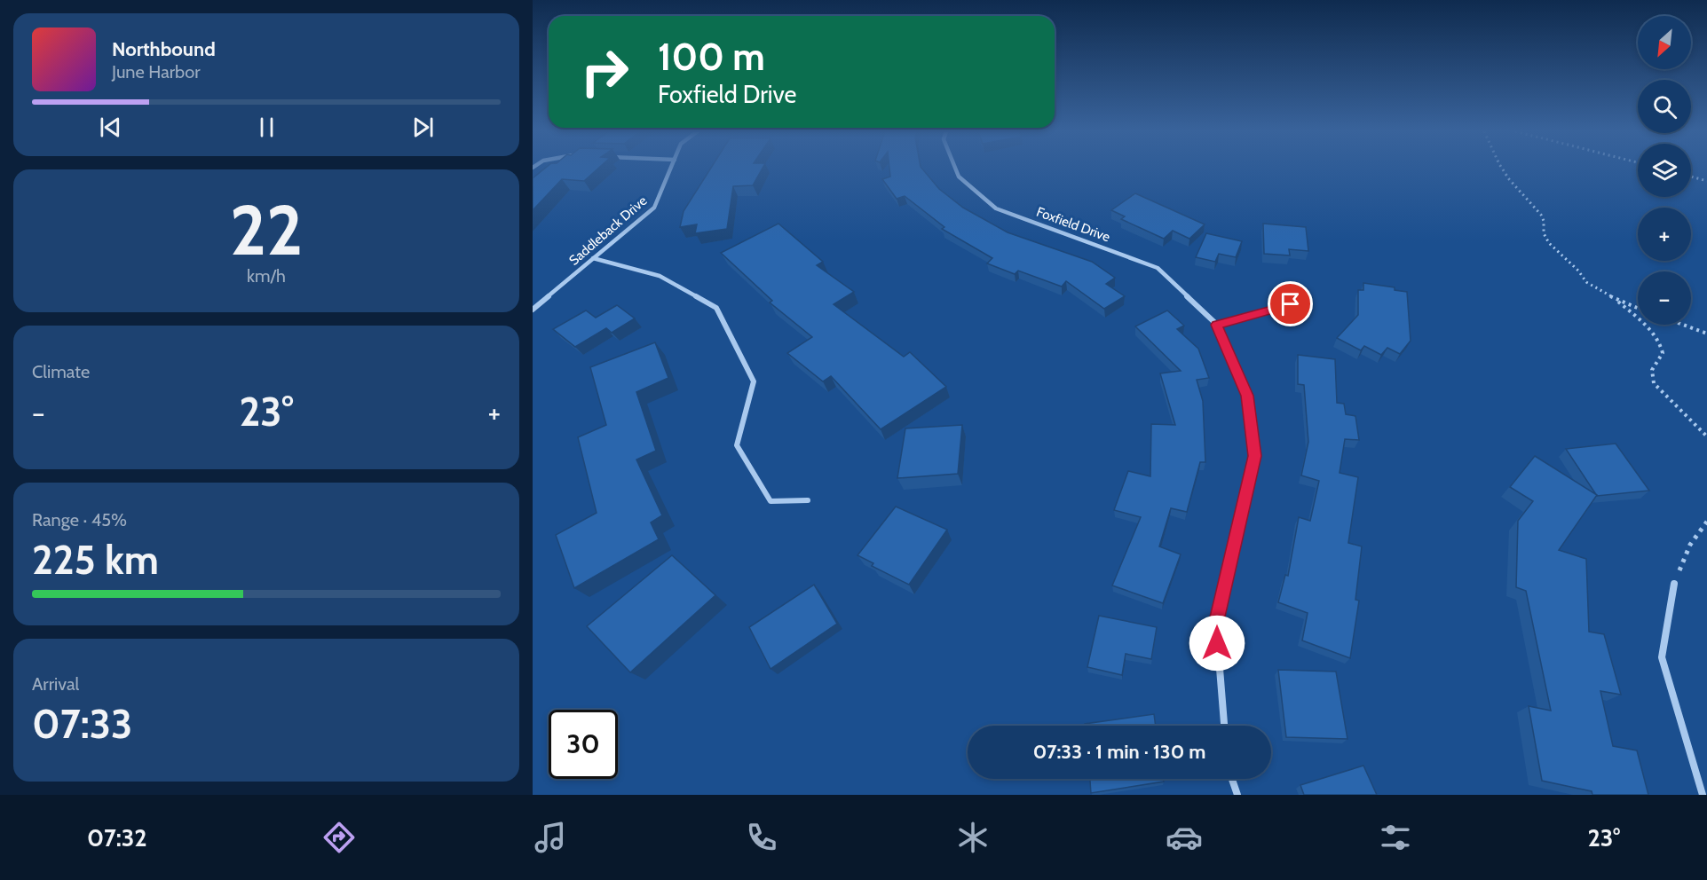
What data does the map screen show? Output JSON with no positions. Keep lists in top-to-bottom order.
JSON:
{
  "streets": {
    "street": ["Foxfield Drive", "Saddleback Drive"]
  },
  "north": "bottom left",
  "page": {
    "map_buttons": ["+", "−"],
    "turn": ["100 m", "Foxfield Drive"],
    "song": ["Northbound", "June Harbor"],
    "tile": [
      ["22", "km/h"],
      "Climate",
      ["Range · 45%", "225 km"],
      ["Arrival", "07:33"]
    ],
    "heat": ["−", "23°", "+"],
    "limit": "30",
    "trip": "07:33 · 1 min · 130 m",
    "tabs": ["07:32", "23°"]
  }
}
